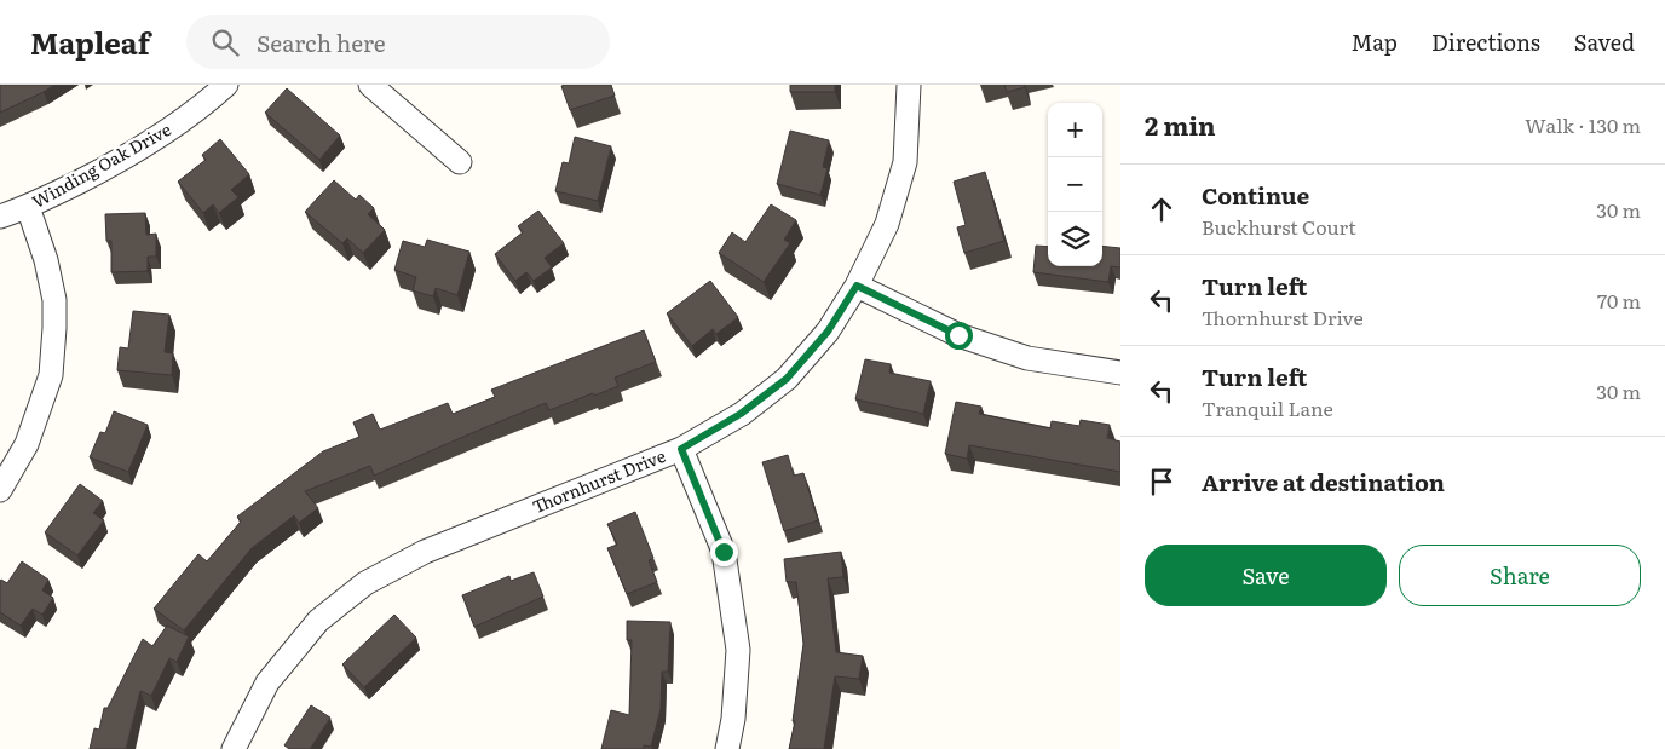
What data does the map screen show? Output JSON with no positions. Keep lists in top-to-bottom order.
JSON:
{
  "streets": {
    "street": ["Winding Oak Drive", "Thornhurst Drive"]
  },
  "page": {
    "header": "Mapleaf",
    "search": "Search here",
    "nav": ["Map", "Directions", "Saved"],
    "heading": ["2 min", "Walk · 130 m"],
    "map_buttons": ["+", "−"],
    "list": [
      ["Continue", "Buckhurst Court", "30 m"],
      ["Turn left", "Thornhurst Drive", "70 m"],
      ["Turn left", "Tranquil Lane", "30 m"],
      "Arrive at destination"
    ],
    "buttons": ["Save", "Share"]
  }
}
